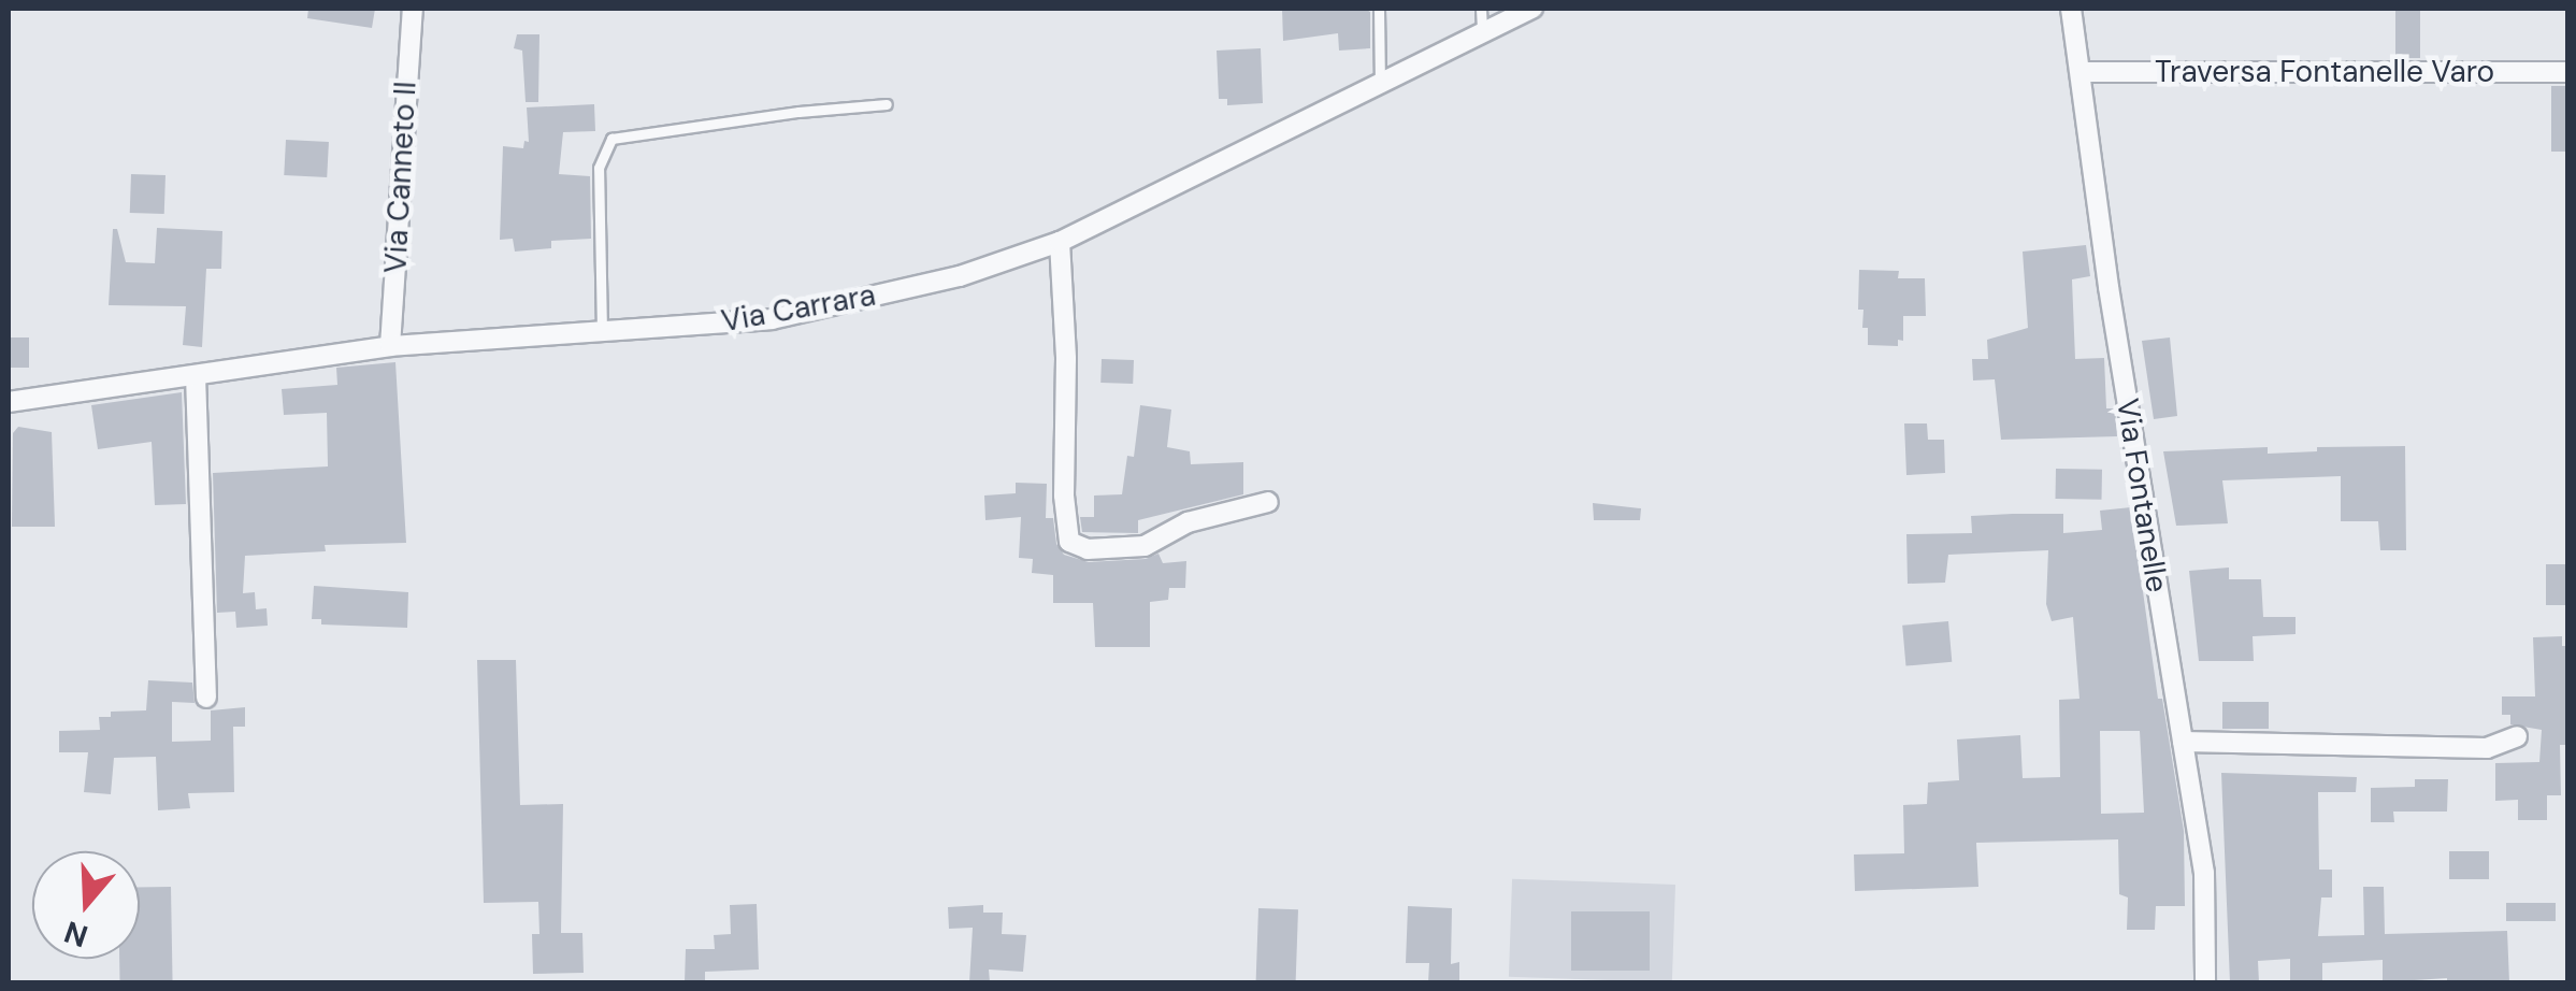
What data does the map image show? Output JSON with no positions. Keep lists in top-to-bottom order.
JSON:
{
  "streets": {
    "street": [
      "Traversa Fontanelle Varo",
      "Via Canneto II",
      "Via Carrara",
      "Via Fontanelle"
    ]
  },
  "crossings": [
    ["Traversa Fontanelle Varo", "Via Fontanelle"],
    ["Via Canneto II", "Via Carrara"]
  ],
  "north": "bottom"
}
